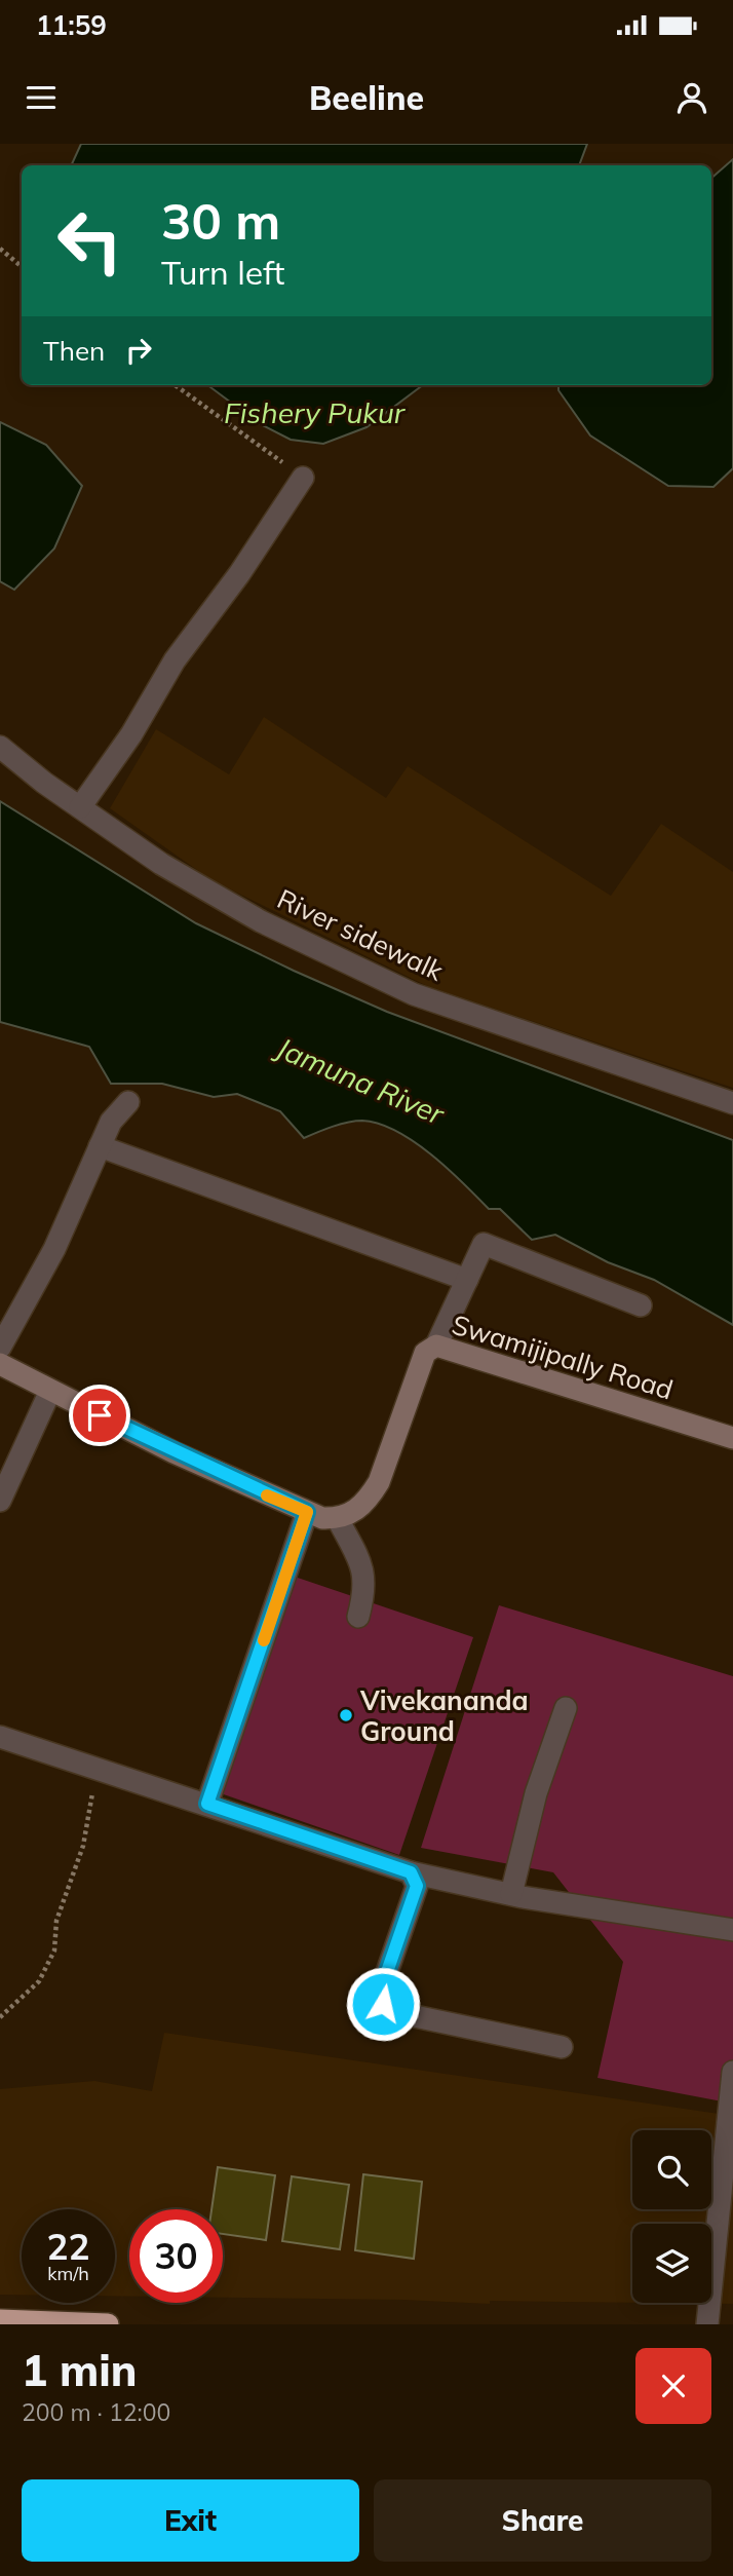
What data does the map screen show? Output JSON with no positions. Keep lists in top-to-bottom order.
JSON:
{
  "streets": {
    "street": ["River sidewalk", "Swamijipally Road"]
  },
  "water": ["Fishery Pukur", "Jamuna River"],
  "places": ["Vivekananda Ground"],
  "page": {
    "status": "11:59",
    "header": "Beeline",
    "turn": ["30 m", "Turn left"],
    "then": "Then",
    "speed": "22 km/h",
    "limit": "30",
    "heading": ["1 min", "200 m · 12:00"],
    "buttons": ["Exit", "Share"]
  }
}
